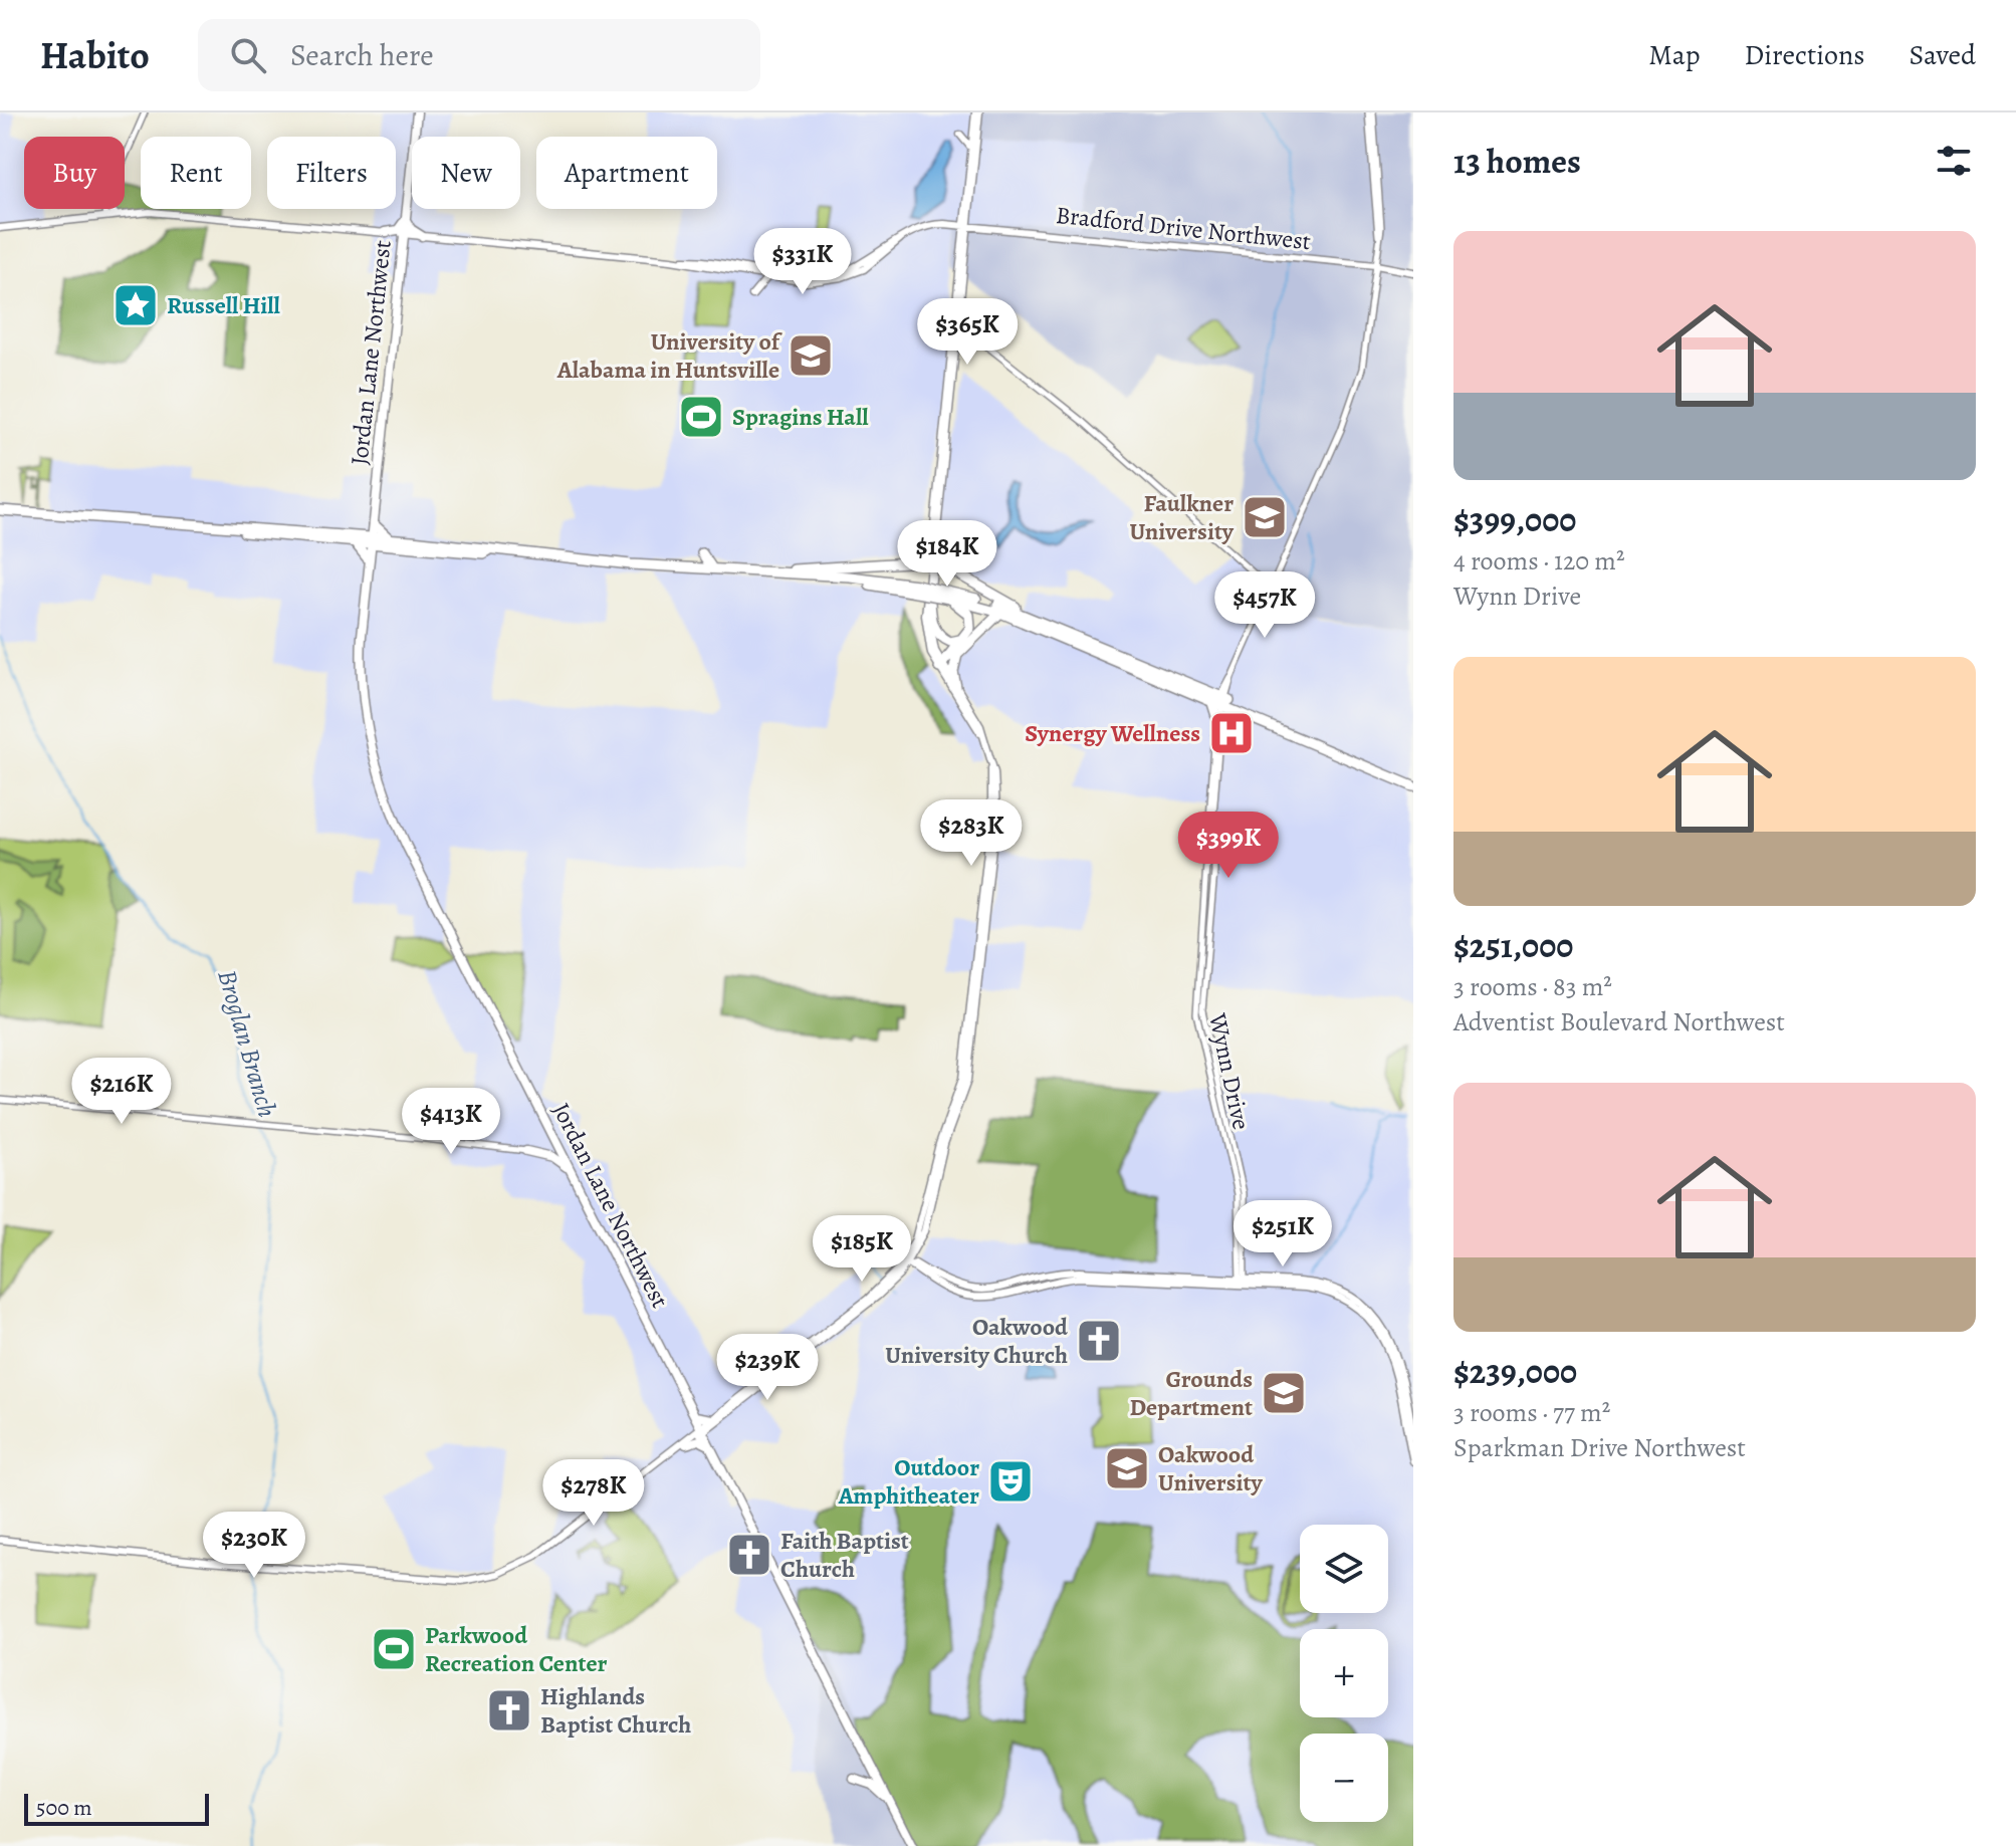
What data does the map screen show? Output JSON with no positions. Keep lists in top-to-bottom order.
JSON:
{
  "streets": {
    "main road": ["Bradford Drive Northwest", "Jordan Lane Northwest"],
    "street": ["Wynn Drive"]
  },
  "water": ["Broglan Branch"],
  "places": {
    "place": ["Russell Hill"],
    "school or university": [
      "University of Alabama in Huntsville",
      "Faulkner University",
      "Grounds Department",
      "Oakwood University"
    ],
    "sports": ["Spragins Hall", "Parkwood Recreation Center"],
    "hospital": ["Synergy Wellness"],
    "church": ["Oakwood University Church", "Faith Baptist Church", "Highlands Baptist Church"],
    "theatre": ["Outdoor Amphitheater"]
  },
  "scale_bar": "500 m",
  "page": {
    "header": "Habito",
    "search": "Search here",
    "nav": ["Map", "Directions", "Saved"],
    "heading": "13 homes",
    "chip": [
      "Buy",
      "Rent",
      "Filters",
      "New",
      "Apartment"
    ],
    "list": [
      {
        "name": "$399,000",
        "note": "4 rooms · 120 m² · Wynn Drive"
      },
      {
        "name": "$251,000",
        "note": "3 rooms · 83 m² · Adventist Boulevard Northwest"
      },
      {
        "name": "$239,000",
        "note": "3 rooms · 77 m² · Sparkman Drive Northwest"
      }
    ],
    "price": [
      "$331K",
      "$365K",
      "$184K",
      "$457K",
      "$283K",
      "$399K",
      "$216K",
      "$413K",
      "$251K",
      "$185K",
      "$239K",
      "$278K",
      "$230K"
    ],
    "map_buttons": ["+", "−"],
    "scale": "500 m"
  }
}
